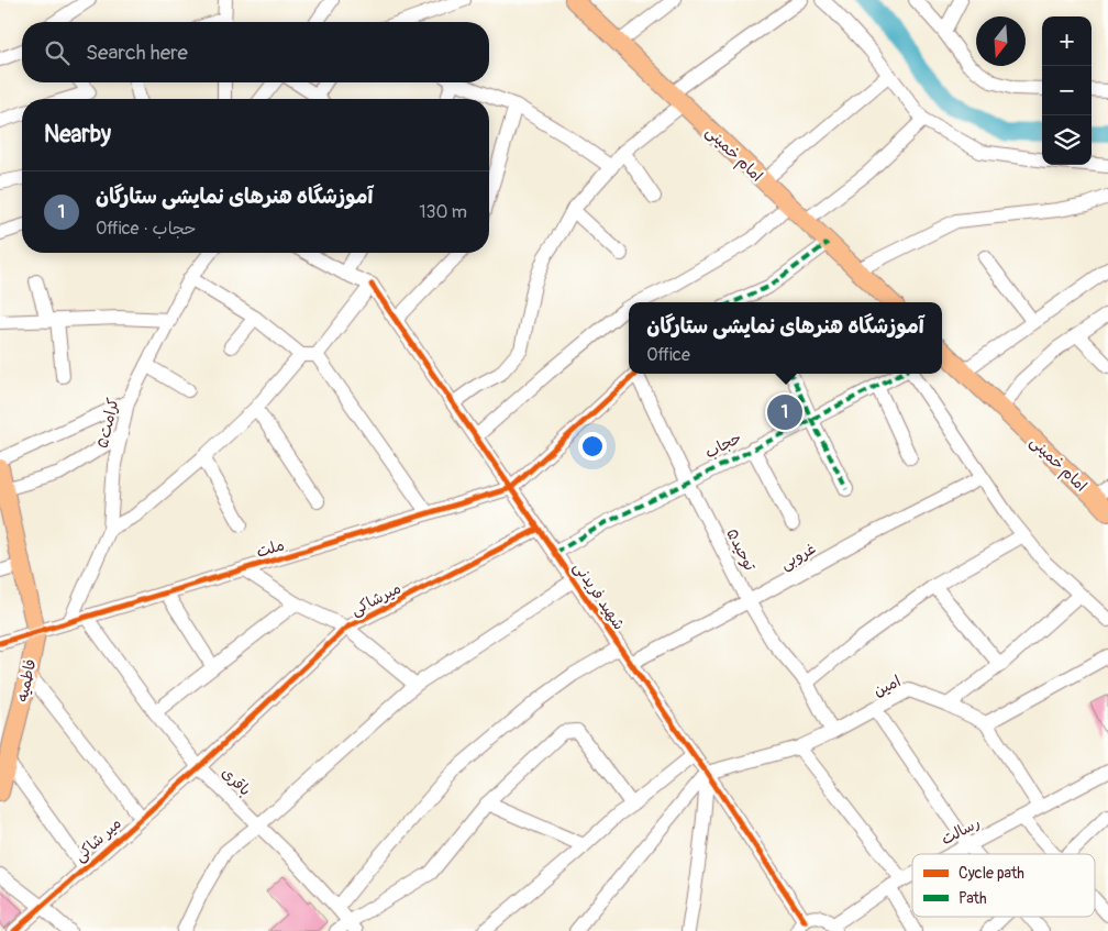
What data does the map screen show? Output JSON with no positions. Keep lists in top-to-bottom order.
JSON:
{
  "streets": {
    "main road": ["امام خمینی", "فاطمیه"],
    "street": [
      "کرامت۵",
      "حجاب",
      "ملت",
      "توحید۵",
      "غروبی",
      "شهید فریدنی",
      "میرشاکی",
      "امین",
      "باقری",
      "رسالت",
      "میر شاکی"
    ]
  },
  "crossings": [
    ["کرامت۵", "ملت"],
    ["حجاب", "توحید۵"],
    ["حجاب", "شهید فریدنی"],
    ["ملت", "شهید فریدنی"],
    ["ملت", "فاطمیه"],
    ["ملت", "باقری"],
    ["توحید۵", "غروبی"],
    ["توحید۵", "امین"],
    ["غروبی", "شهید فریدنی"],
    ["شهید فریدنی", "میرشاکی"],
    ["شهید فریدنی", "امین"],
    ["میرشاکی", "باقری"],
    ["میرشاکی", "میر شاکی"],
    ["باقری", "میر شاکی"]
  ],
  "legend": ["Cycle path", "Path"],
  "north": "bottom",
  "page": {
    "map_buttons": ["+", "−"],
    "search": "Search here",
    "heading": "Nearby",
    "list": [
      {
        "mark": "1",
        "name": "آموزشگاه هنرهای نمایشی ستارگان",
        "note": "Office · حجاب",
        "value": "130 m"
      }
    ],
    "popup": ["آموزشگاه هنرهای نمایشی ستارگان", "Office"],
    "pins": "1"
  }
}
